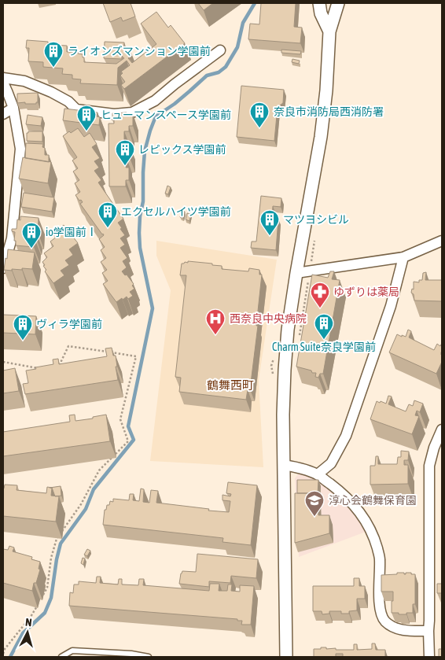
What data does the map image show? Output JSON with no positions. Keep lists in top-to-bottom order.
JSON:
{
  "districts": ["鶴舞西町"],
  "places": {
    "building": [
      "ライオンズマンション学園前",
      "奈良市消防局西消防署",
      "ヒューマンスペース学園前",
      "レピックス学園前",
      "エクセルハイツ学園前",
      "マツヨシビル",
      "io学園前Ⅰ",
      "Charm Suite奈良学園前",
      "ヴィラ学園前"
    ],
    "pharmacy": ["ゆずりは薬局"],
    "hospital": ["西奈良中央病院"],
    "school or university": ["淳心会鶴舞保育園"]
  },
  "north": "top"
}
